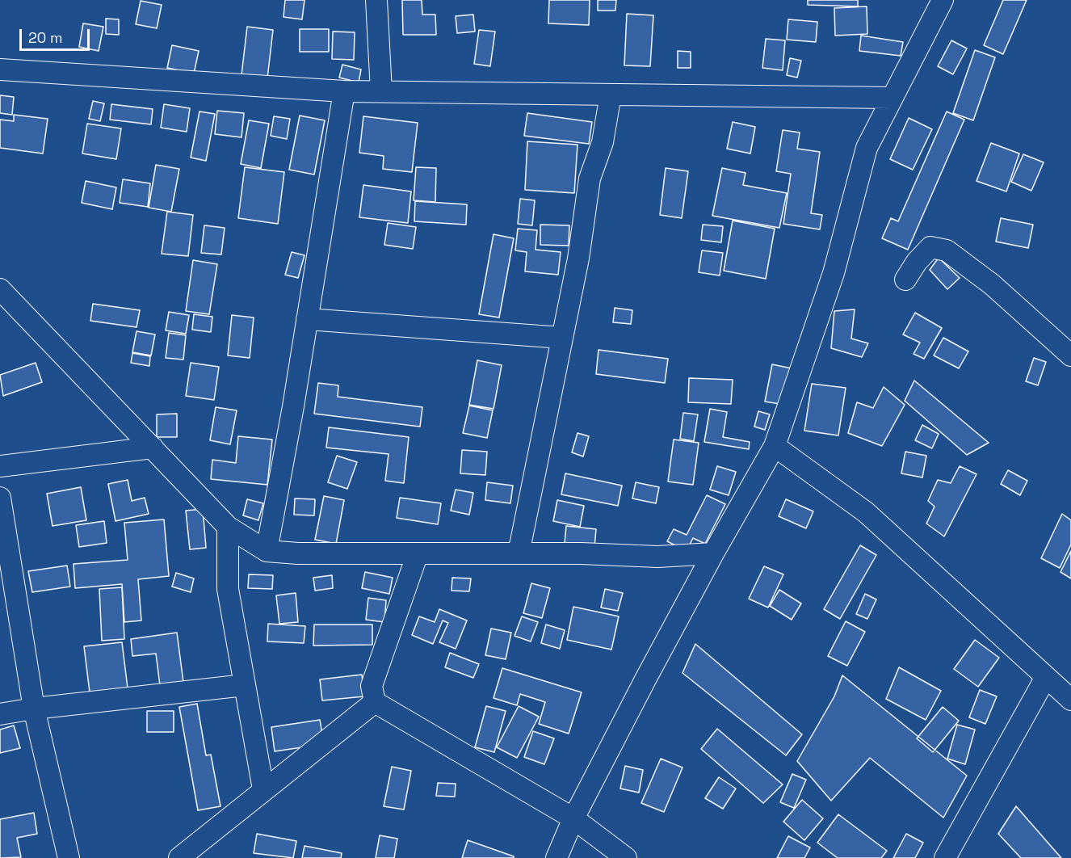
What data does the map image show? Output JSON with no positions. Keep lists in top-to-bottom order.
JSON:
{
  "scale_bar": "20 m"
}
